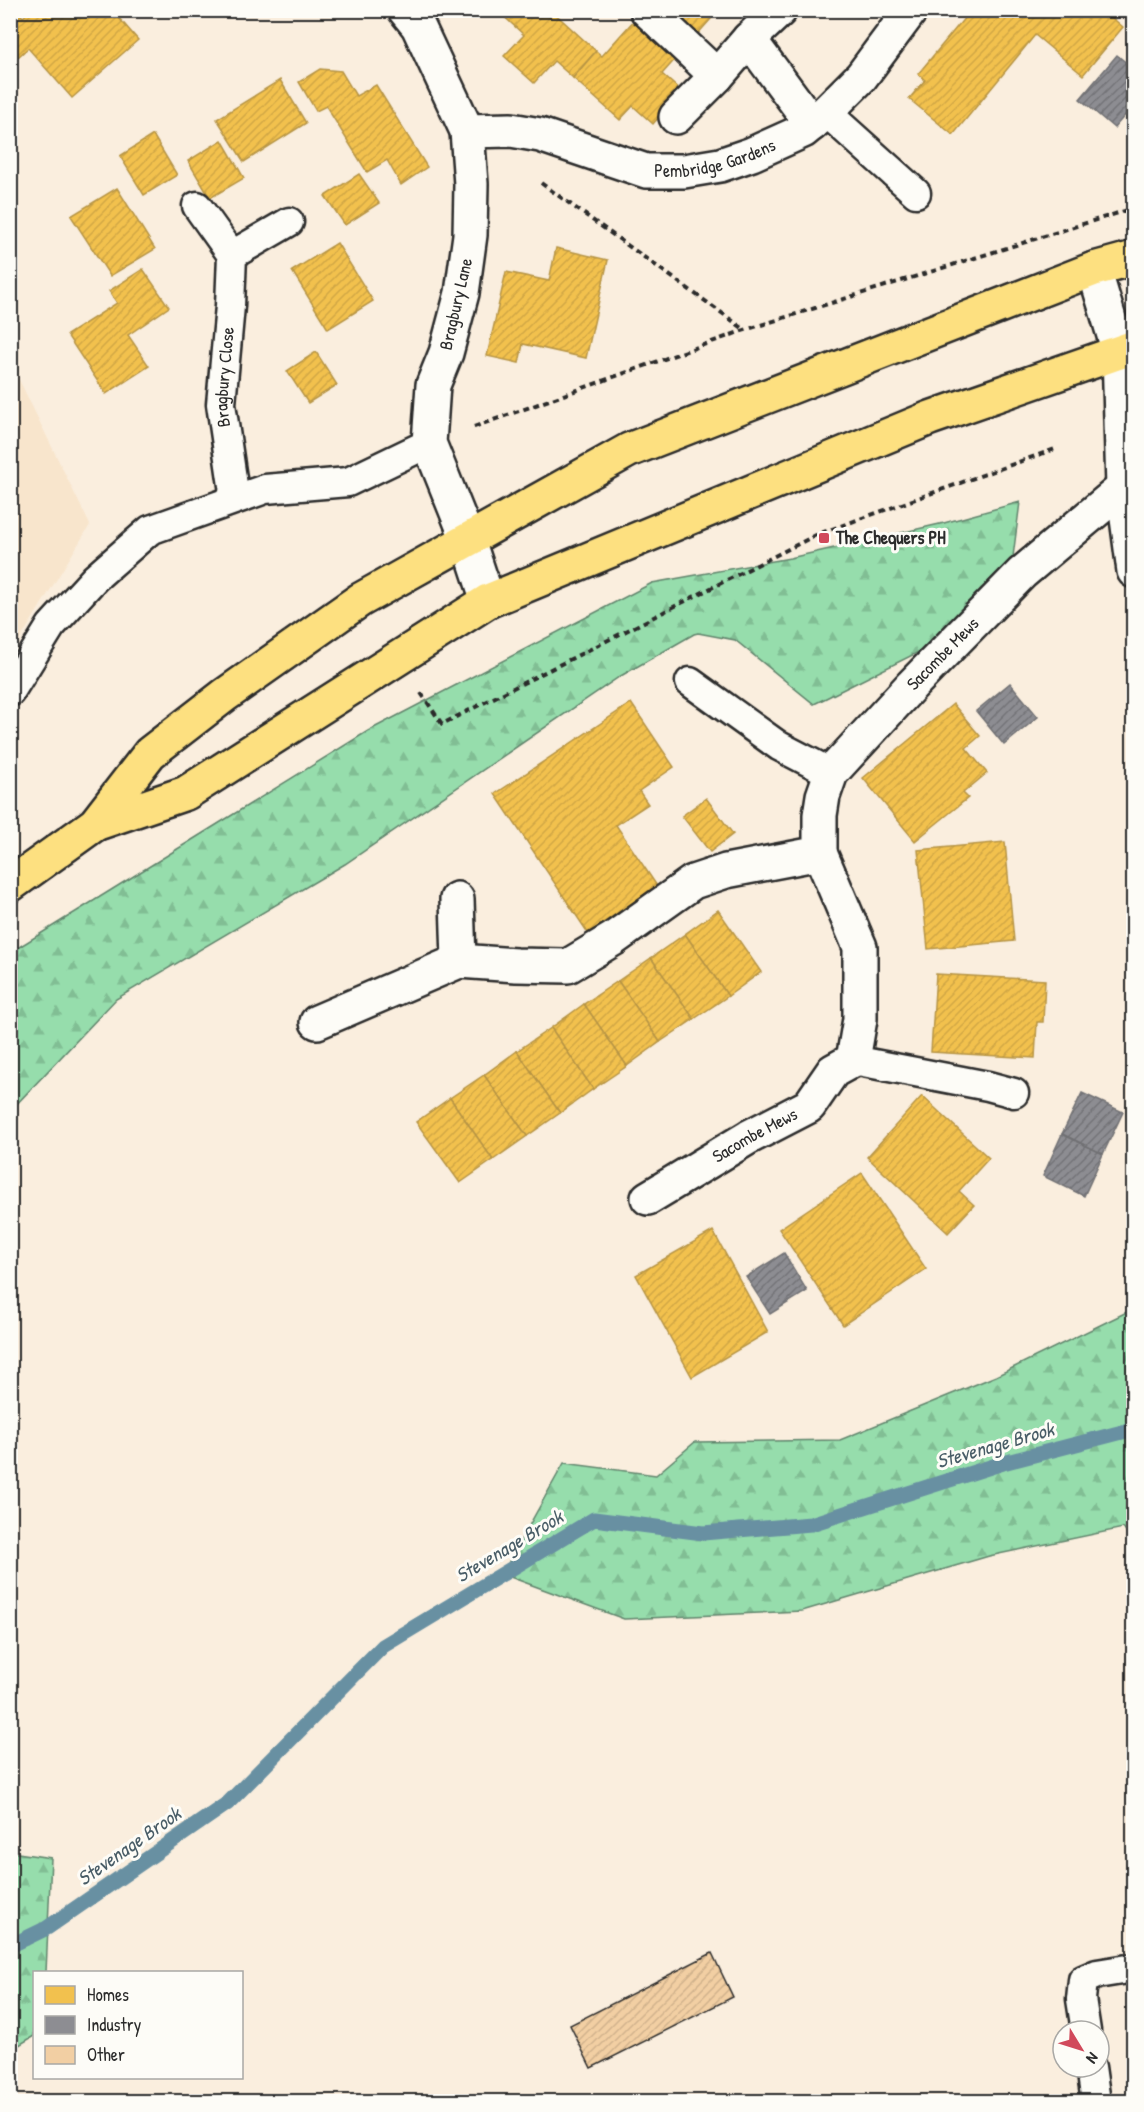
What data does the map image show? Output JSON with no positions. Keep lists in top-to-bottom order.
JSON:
{
  "streets": {
    "street": ["Pembridge Gardens", "Bragbury Lane", "Sacombe Mews"],
    "lane": ["Bragbury Close"]
  },
  "crossings": [
    ["Pembridge Gardens", "Bragbury Lane"]
  ],
  "water": ["Stevenage Brook"],
  "places": {
    "transit": ["The Chequers PH"]
  },
  "legend": ["Homes", "Industry", "Other"],
  "north": "bottom right"
}
